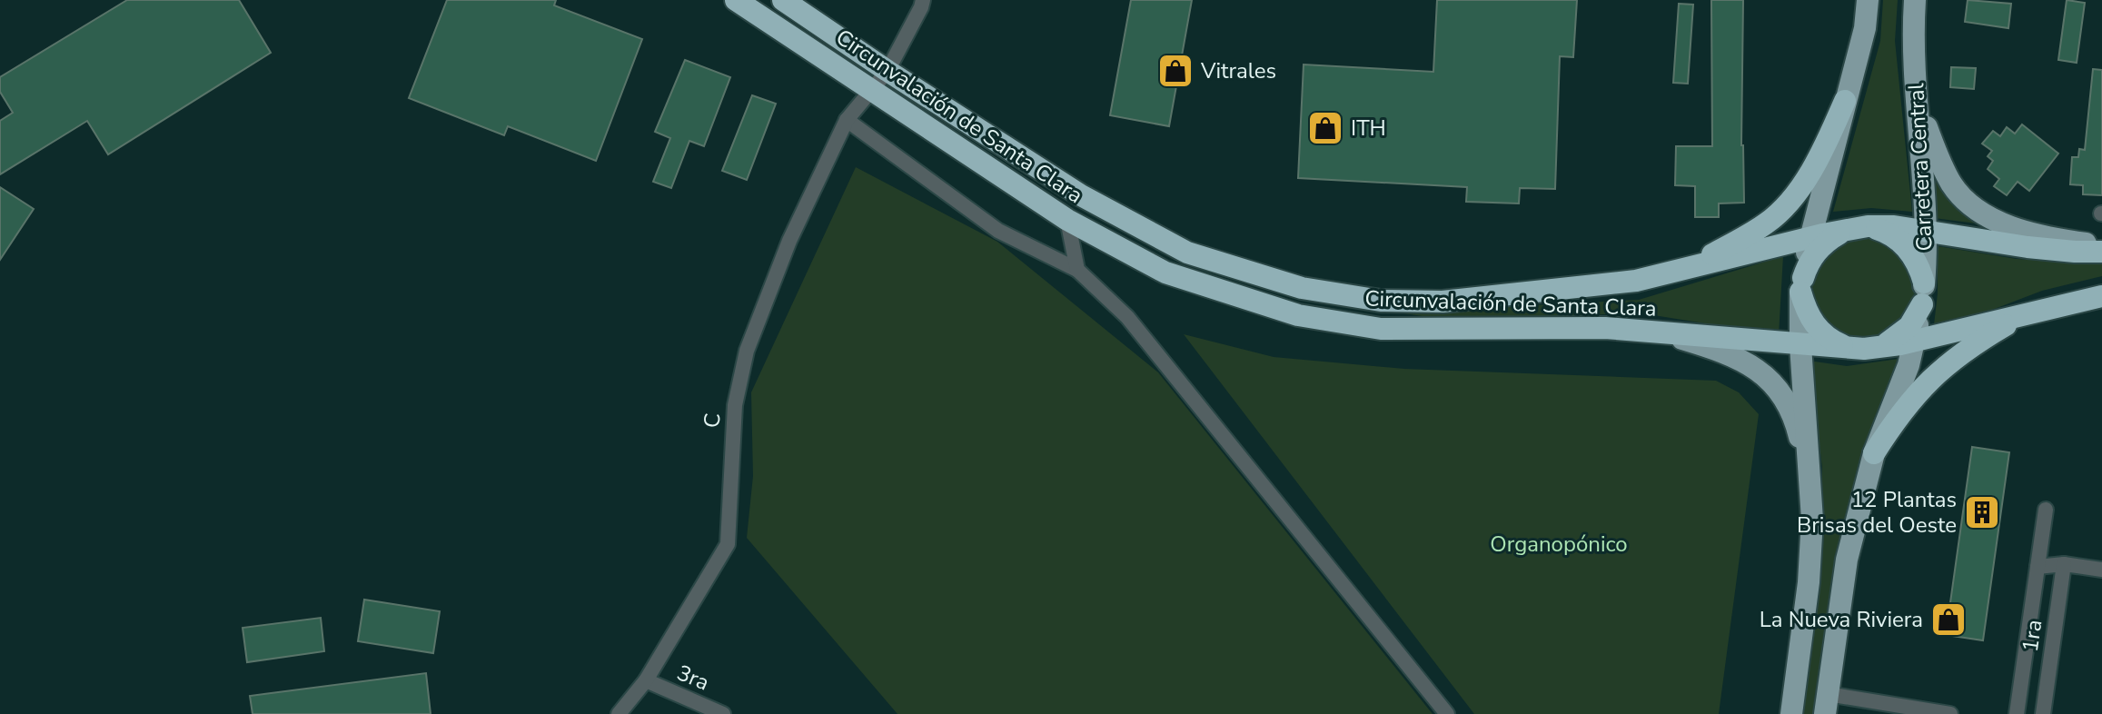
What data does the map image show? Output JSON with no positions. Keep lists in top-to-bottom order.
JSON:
{
  "streets": {
    "highway": ["Circunvalación de Santa Clara"],
    "main road": ["Carretera Central"],
    "street": ["C", "1ra", "3ra"]
  },
  "crossings": [
    ["Circunvalación de Santa Clara", "Carretera Central"],
    ["Circunvalación de Santa Clara", "C"],
    ["C", "3ra"]
  ],
  "parks": ["Organopónico"],
  "places": {
    "shop": ["Vitrales", "ITH", "La Nueva Riviera"],
    "building": ["12 Plantas Brisas del Oeste"]
  }
}
